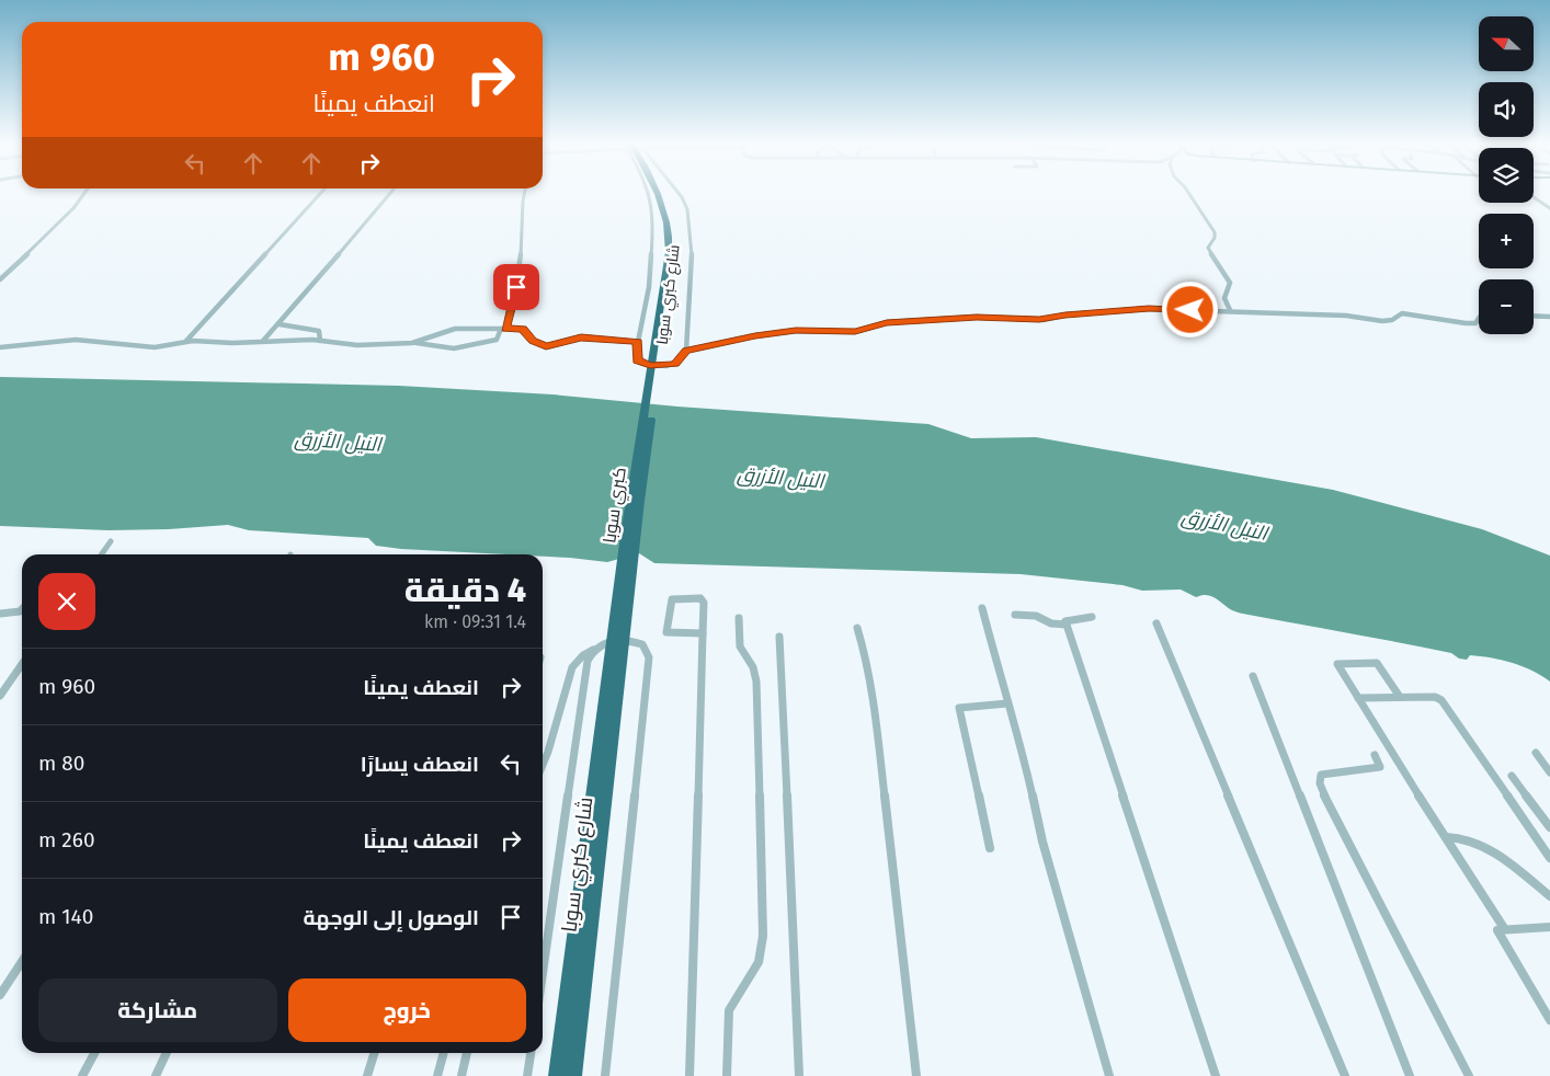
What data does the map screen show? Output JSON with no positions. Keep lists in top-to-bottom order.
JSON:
{
  "streets": {
    "highway": ["شارع كبري سوبا", "كبري سوبا"]
  },
  "crossings": [
    ["شارع كبري سوبا", "كبري سوبا"]
  ],
  "water": ["النيل الأزرق"],
  "north": "left",
  "page": {
    "map_buttons": ["+", "−"],
    "turn": ["960 m", "انعطف يمينًا"],
    "heading": ["4 دقيقة", "1.4 km · 09:31"],
    "list": [
      {
        "name": "انعطف يمينًا",
        "value": "960 m"
      },
      {
        "name": "انعطف يسارًا",
        "value": "80 m"
      },
      {
        "name": "انعطف يمينًا",
        "value": "260 m"
      },
      {
        "name": "الوصول إلى الوجهة",
        "value": "140 m"
      }
    ],
    "buttons": ["خروج", "مشاركة"]
  }
}
